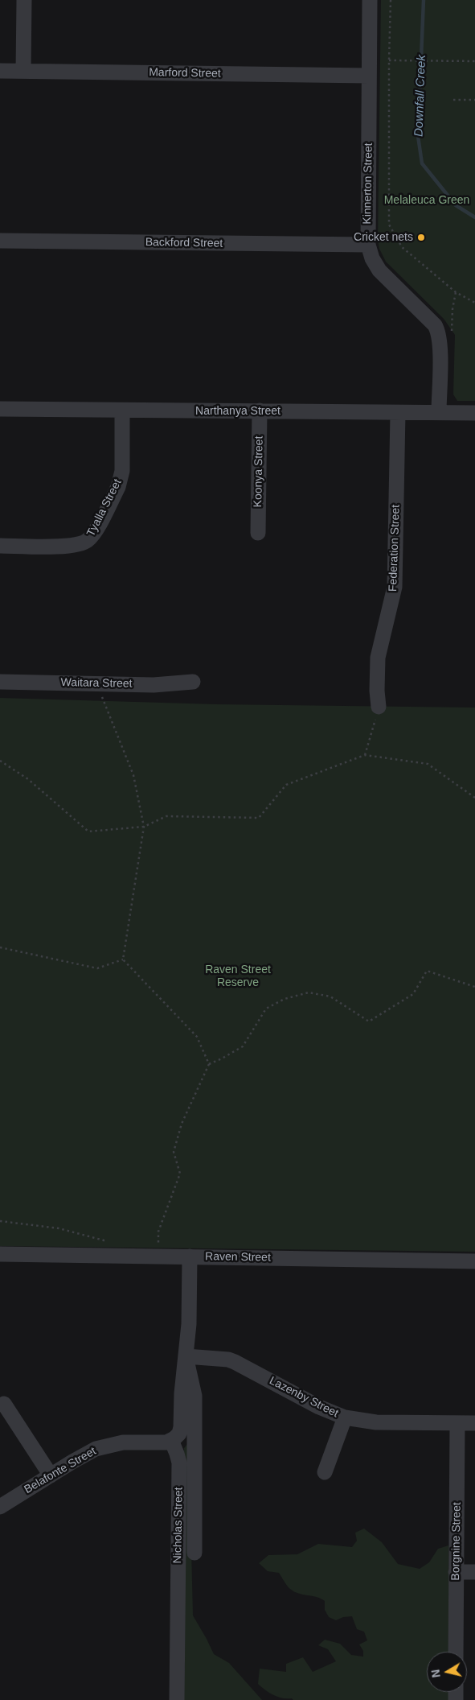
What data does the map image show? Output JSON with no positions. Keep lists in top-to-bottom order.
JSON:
{
  "streets": {
    "street": [
      "Marford Street",
      "Kinnerton Street",
      "Backford Street",
      "Narthanya Street",
      "Koonya Street",
      "Tyalla Street",
      "Federation Street",
      "Waitara Street",
      "Raven Street",
      "Lazenby Street",
      "Belafonte Street",
      "Nicholas Street",
      "Borgnine Street"
    ]
  },
  "crossings": [
    ["Marford Street", "Kinnerton Street"],
    ["Kinnerton Street", "Backford Street"],
    ["Kinnerton Street", "Narthanya Street"],
    ["Narthanya Street", "Koonya Street"],
    ["Narthanya Street", "Tyalla Street"],
    ["Narthanya Street", "Federation Street"],
    ["Raven Street", "Nicholas Street"],
    ["Lazenby Street", "Nicholas Street"],
    ["Lazenby Street", "Borgnine Street"],
    ["Belafonte Street", "Nicholas Street"]
  ],
  "water": ["Downfall Creek"],
  "parks": ["Melaleuca Green", "Raven Street Reserve"],
  "places": ["Cricket nets"],
  "north": "left"
}
